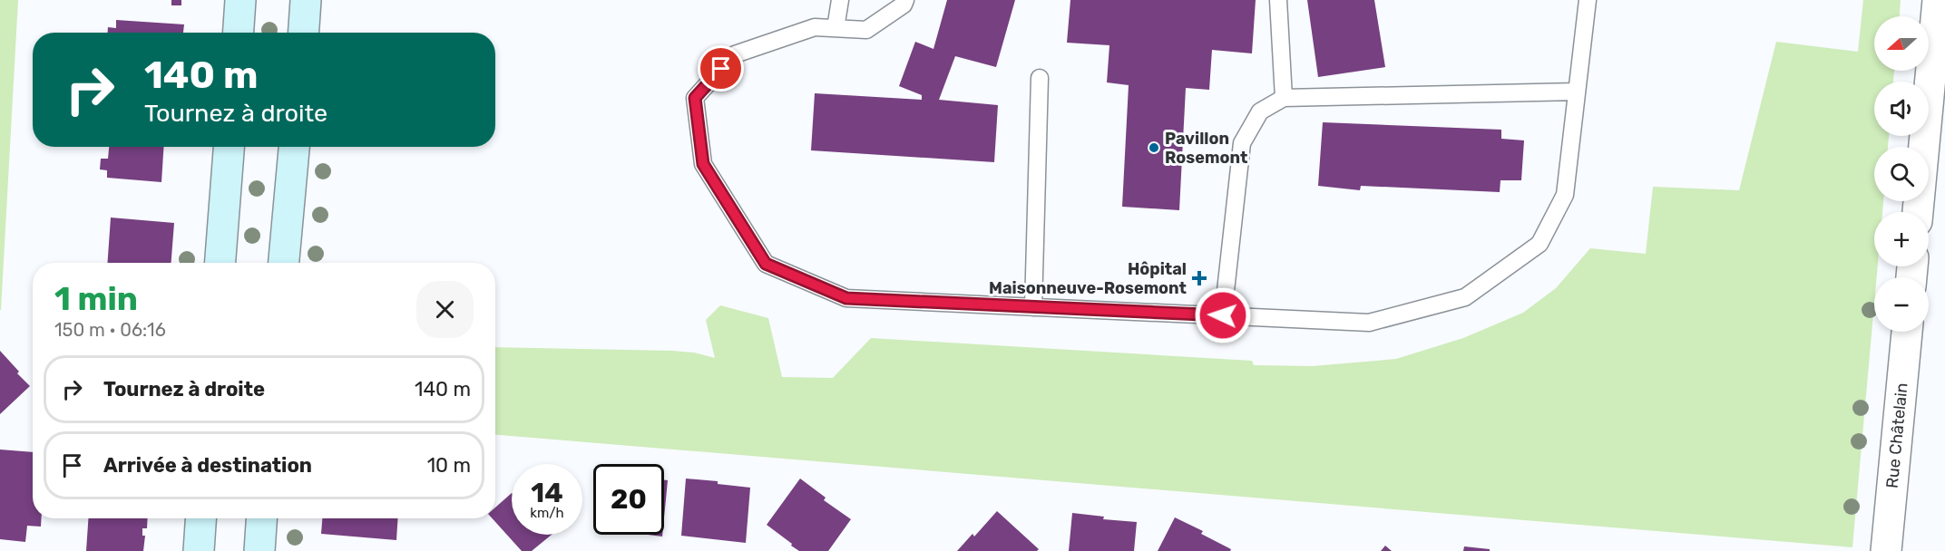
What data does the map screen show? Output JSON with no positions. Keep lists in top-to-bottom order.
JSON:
{
  "streets": {
    "street": ["Rue Châtelain"]
  },
  "places": {
    "other": ["Pavillon Rosemont"],
    "health": ["Hôpital Maisonneuve-Rosemont"]
  },
  "north": "left",
  "page": {
    "map_buttons": ["+", "−"],
    "turn": ["140 m", "Tournez à droite"],
    "heading": ["1 min", "150 m · 06:16"],
    "list": [
      {
        "name": "Tournez à droite",
        "value": "140 m"
      },
      {
        "name": "Arrivée à destination",
        "value": "10 m"
      }
    ],
    "speed": "14 km/h",
    "limit": "20"
  }
}
